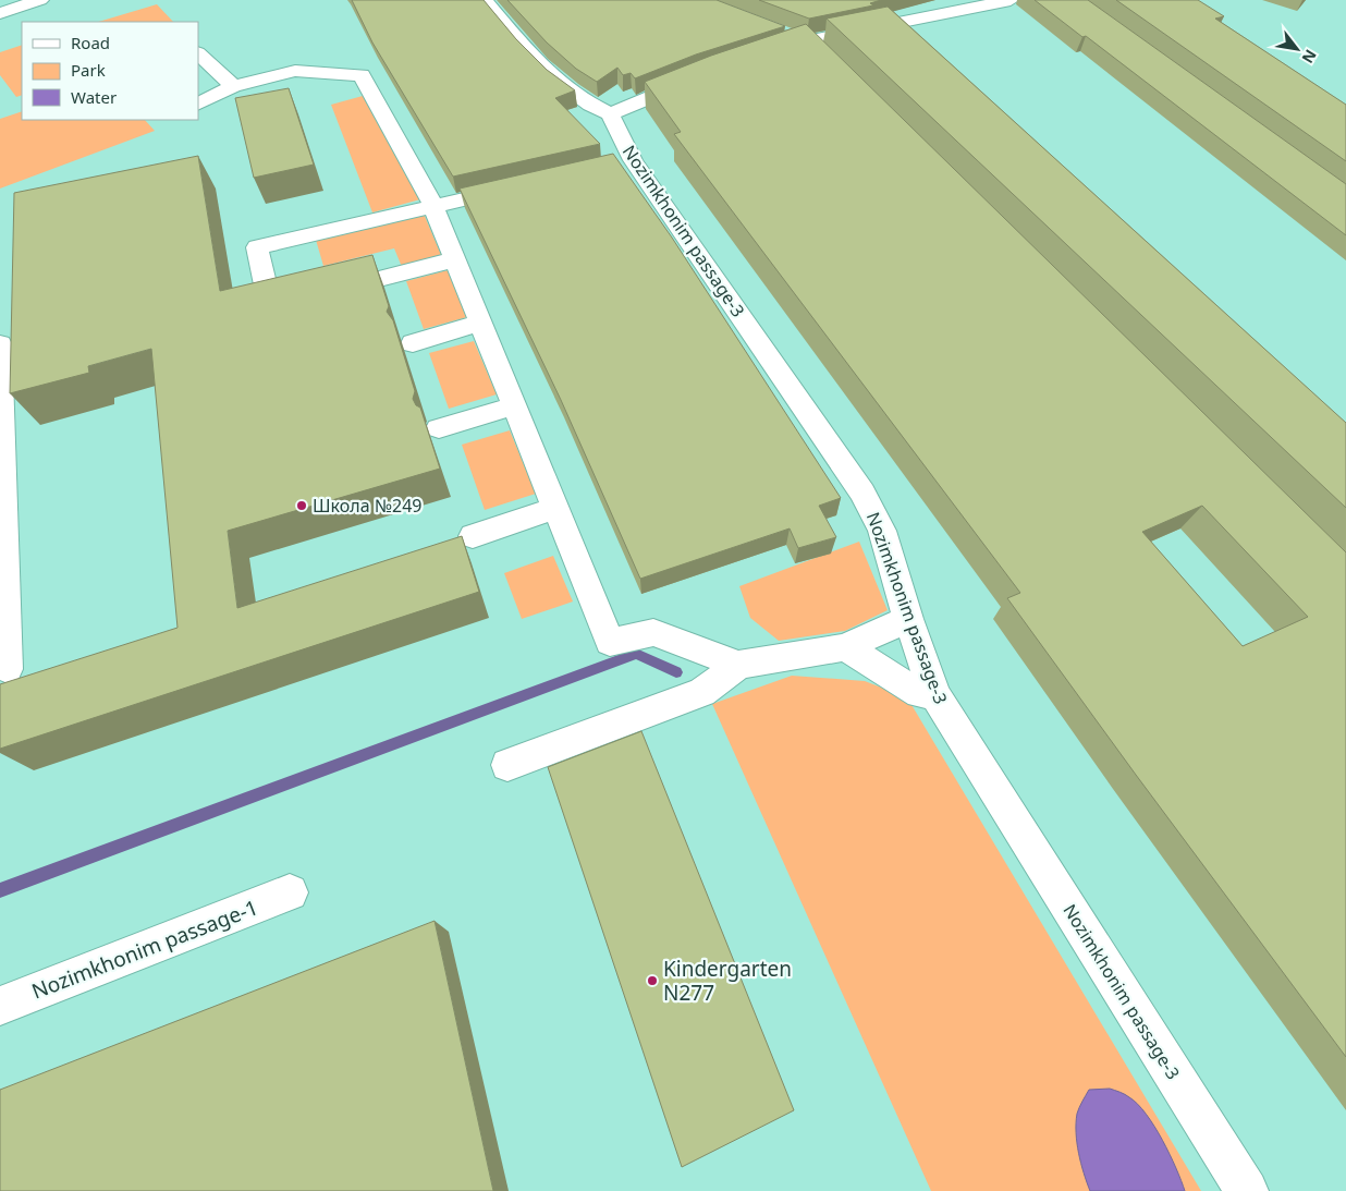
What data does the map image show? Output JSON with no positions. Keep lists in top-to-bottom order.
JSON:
{
  "streets": {
    "street": ["Nozimkhonim passage-3", "Nozimkhonim passage-1"]
  },
  "places": ["Школа №249", "Kindergarten N277"],
  "legend": ["Road", "Park", "Water"],
  "north": "bottom right"
}
